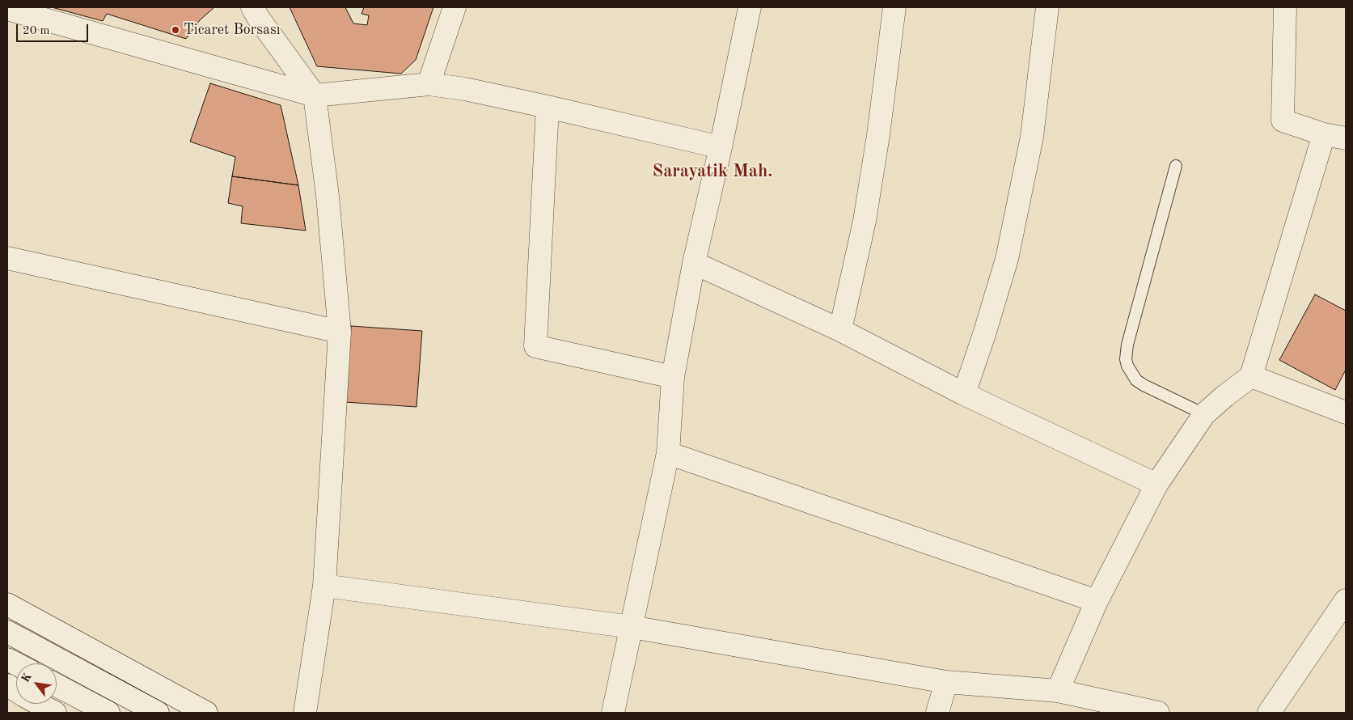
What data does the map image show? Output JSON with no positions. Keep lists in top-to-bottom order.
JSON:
{
  "districts": ["Sarayatik Mah."],
  "places": ["Ticaret Borsası"],
  "scale_bar": "20 m",
  "north": "top left"
}
